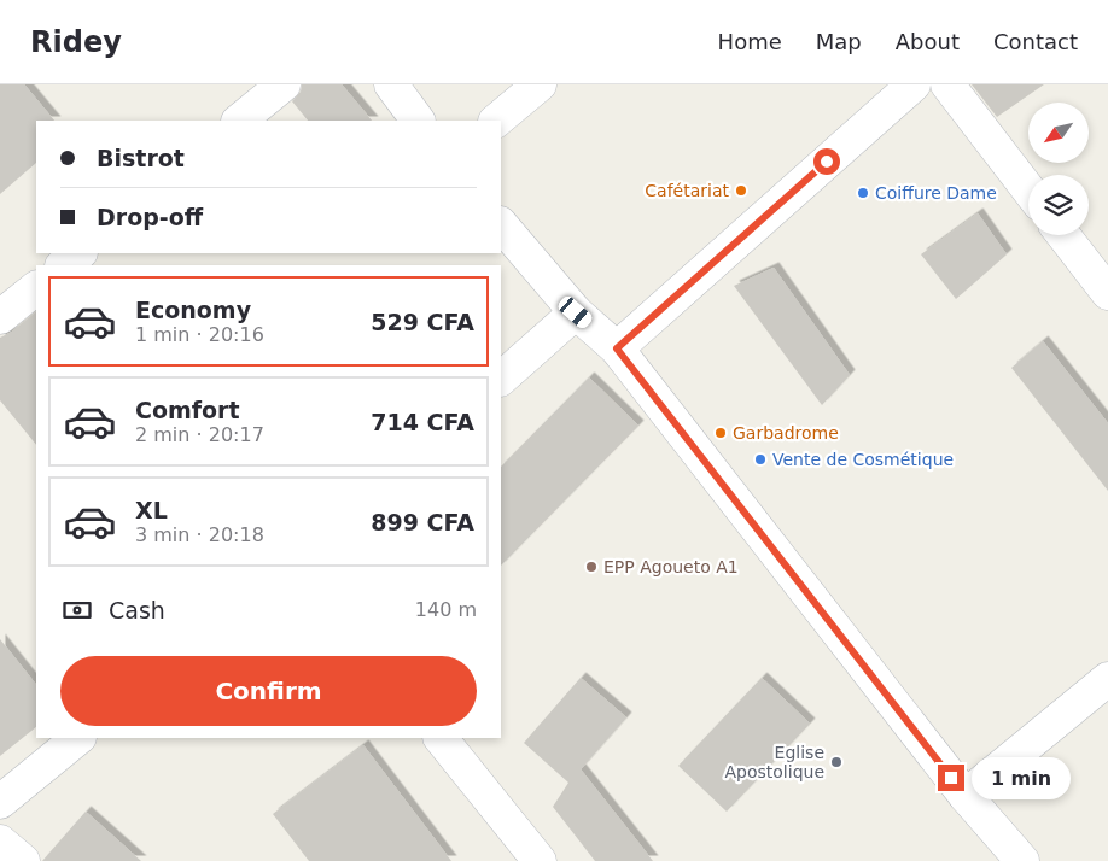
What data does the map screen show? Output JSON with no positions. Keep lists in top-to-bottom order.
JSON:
{
  "places": [
    "Cafétariat",
    "Coiffure Dame",
    "Garbadrome",
    "Vente de Cosmétique",
    "EPP Agoueto A1",
    "Eglise Apostolique"
  ],
  "north": "bottom left",
  "page": {
    "header": "Ridey",
    "nav": [
      "Home",
      "Map",
      "About",
      "Contact"
    ],
    "banner": ["Bistrot", "Drop-off"],
    "list": [
      {
        "name": "Economy",
        "note": "1 min · 20:16",
        "value": "529 CFA"
      },
      {
        "name": "Comfort",
        "note": "2 min · 20:17",
        "value": "714 CFA"
      },
      {
        "name": "XL",
        "note": "3 min · 20:18",
        "value": "899 CFA"
      }
    ],
    "pay": ["Cash", "140 m"],
    "buttons": "Confirm",
    "bubble": "1 min"
  }
}
